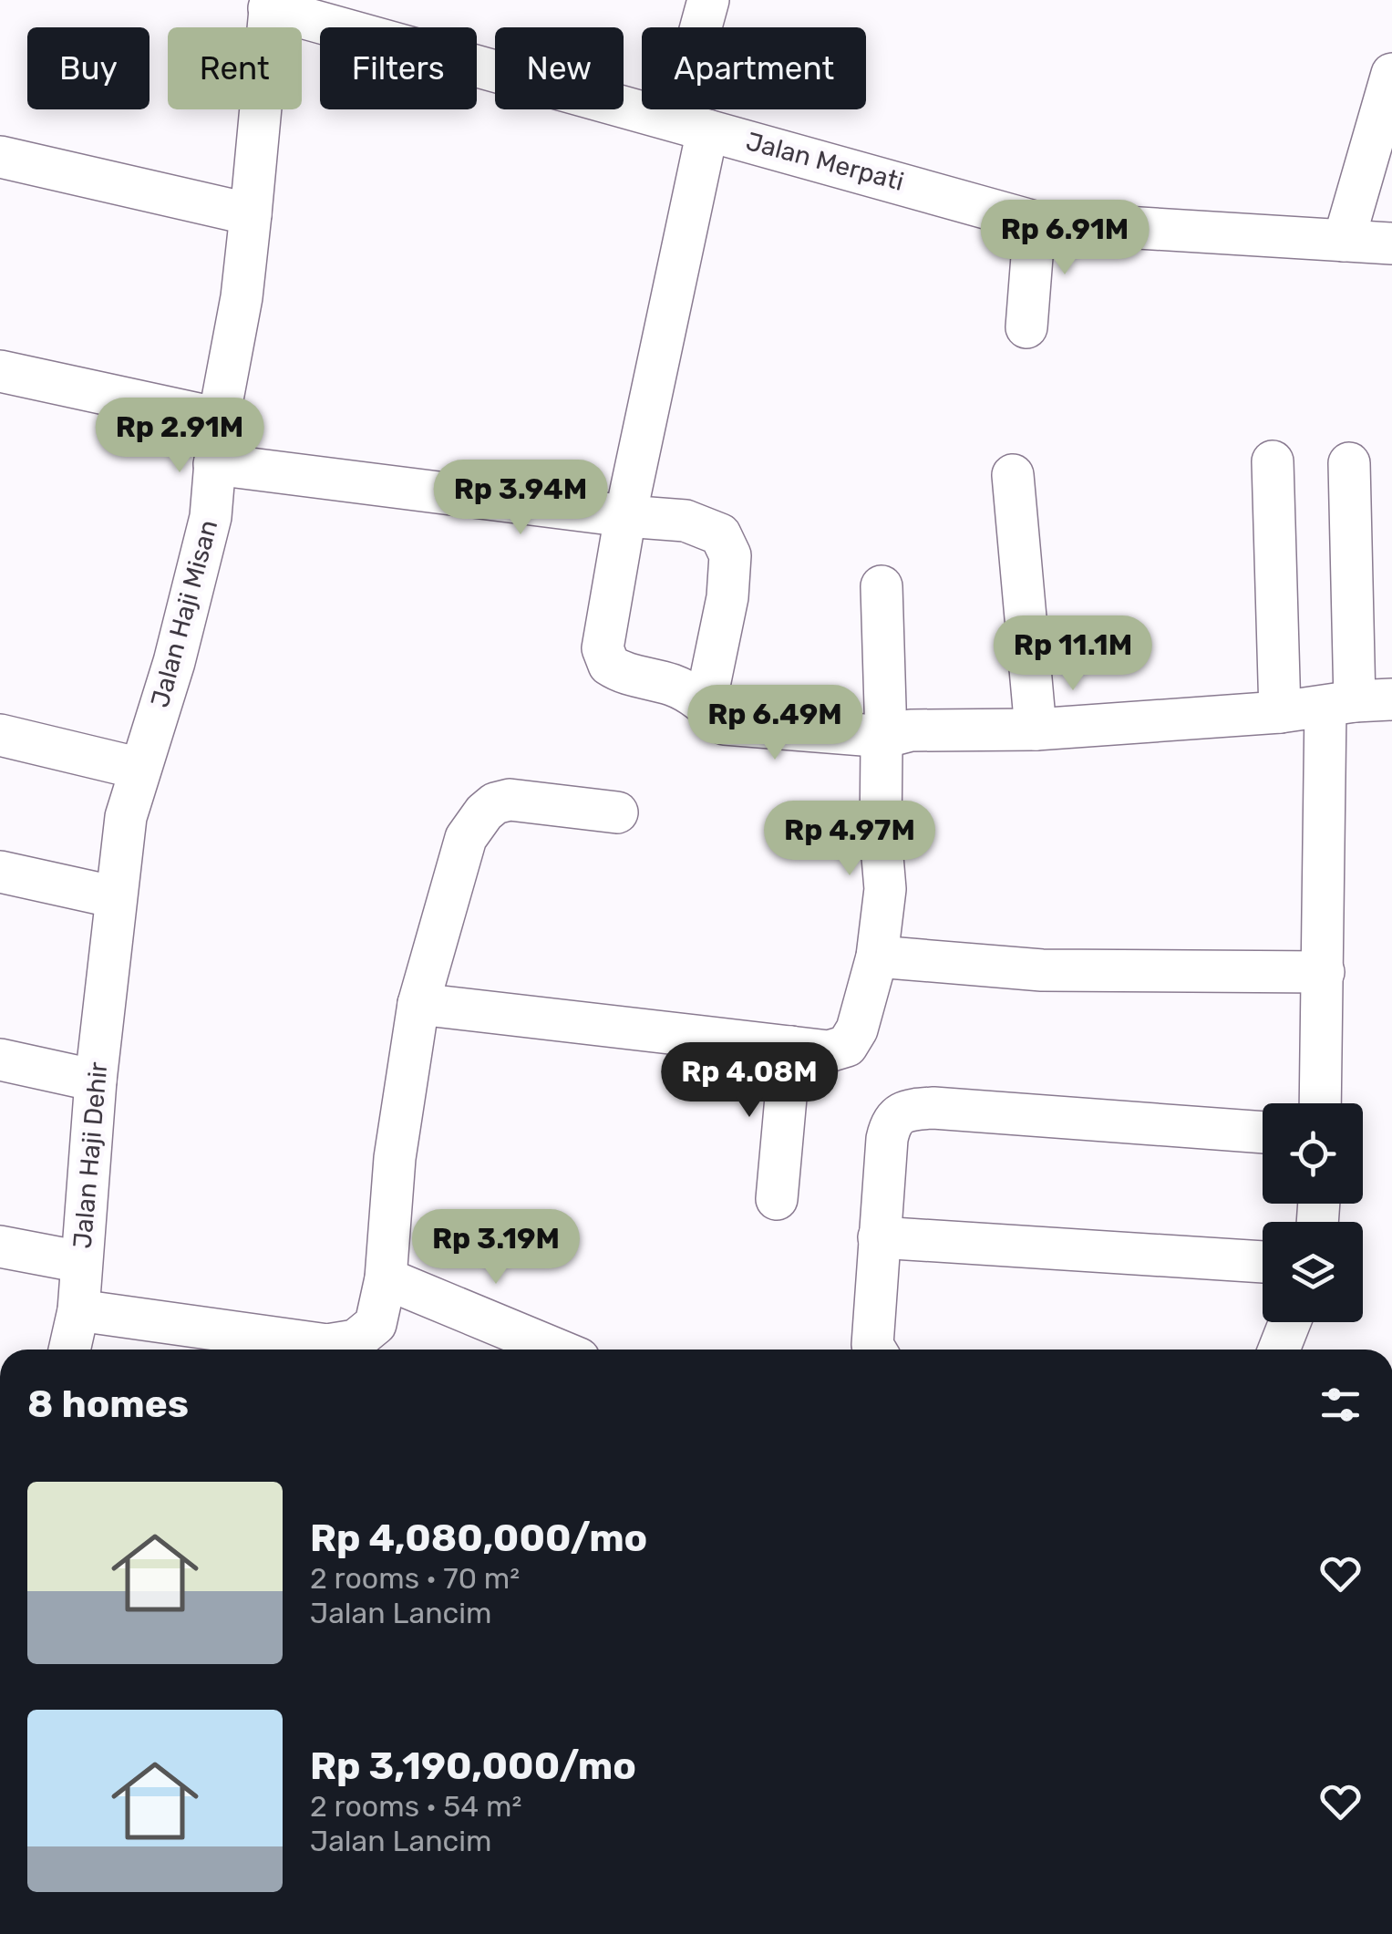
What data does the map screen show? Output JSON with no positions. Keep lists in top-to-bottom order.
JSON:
{
  "streets": {
    "street": ["Jalan Merpati", "Jalan Haji Misan", "Jalan Haji Dehir"]
  },
  "crossings": [
    ["Jalan Merpati", "Jalan Haji Misan"],
    ["Jalan Haji Misan", "Jalan Haji Dehir"]
  ],
  "page": {
    "chip": [
      "Buy",
      "Rent",
      "Filters",
      "New",
      "Apartment"
    ],
    "price": [
      "Rp 6.91M",
      "Rp 2.91M",
      "Rp 3.94M",
      "Rp 11.1M",
      "Rp 6.49M",
      "Rp 4.97M",
      "Rp 4.08M",
      "Rp 3.19M"
    ],
    "heading": "8 homes",
    "list": [
      {
        "name": "Rp 4,080,000/mo",
        "note": "2 rooms · 70 m² · Jalan Lancim"
      },
      {
        "name": "Rp 3,190,000/mo",
        "note": "2 rooms · 54 m² · Jalan Lancim"
      }
    ]
  }
}
